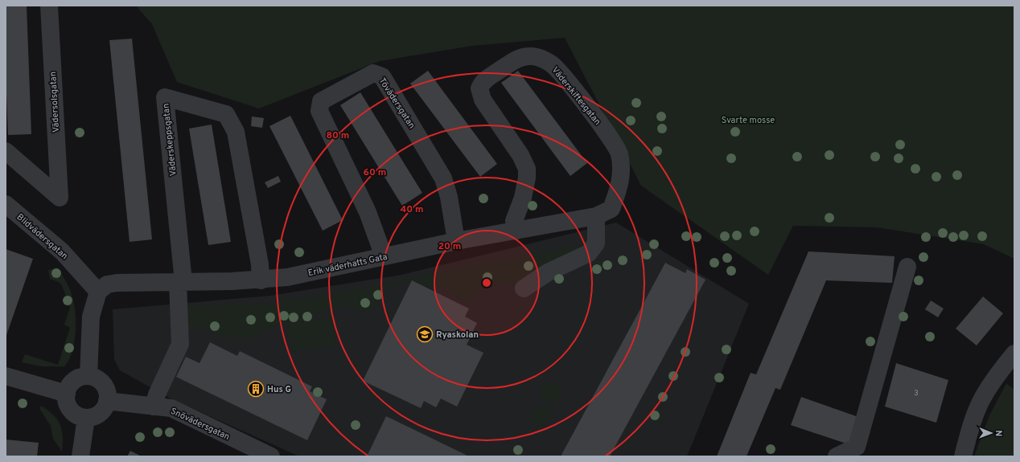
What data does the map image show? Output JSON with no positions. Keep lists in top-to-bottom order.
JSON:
{
  "streets": {
    "street": [
      "Väderskiftesgatan",
      "Vädersolsgatan",
      "Tövädersgatan",
      "Väderskeppsgatan",
      "Blidvädersgatan",
      "Erik väderhatts Gata",
      "Snövädersgatan"
    ]
  },
  "crossings": [
    ["Väderskiftesgatan", "Erik väderhatts Gata"],
    ["Tövädersgatan", "Erik väderhatts Gata"],
    ["Väderskeppsgatan", "Erik väderhatts Gata"],
    ["Blidvädersgatan", "Erik väderhatts Gata"]
  ],
  "parks": ["Svarte mosse"],
  "places": {
    "school or university": ["Ryaskolan"],
    "building": ["Hus G"]
  },
  "house_numbers": ["3"],
  "north": "right",
  "rings": [
    "80 m",
    "60 m",
    "40 m",
    "20 m"
  ]
}
